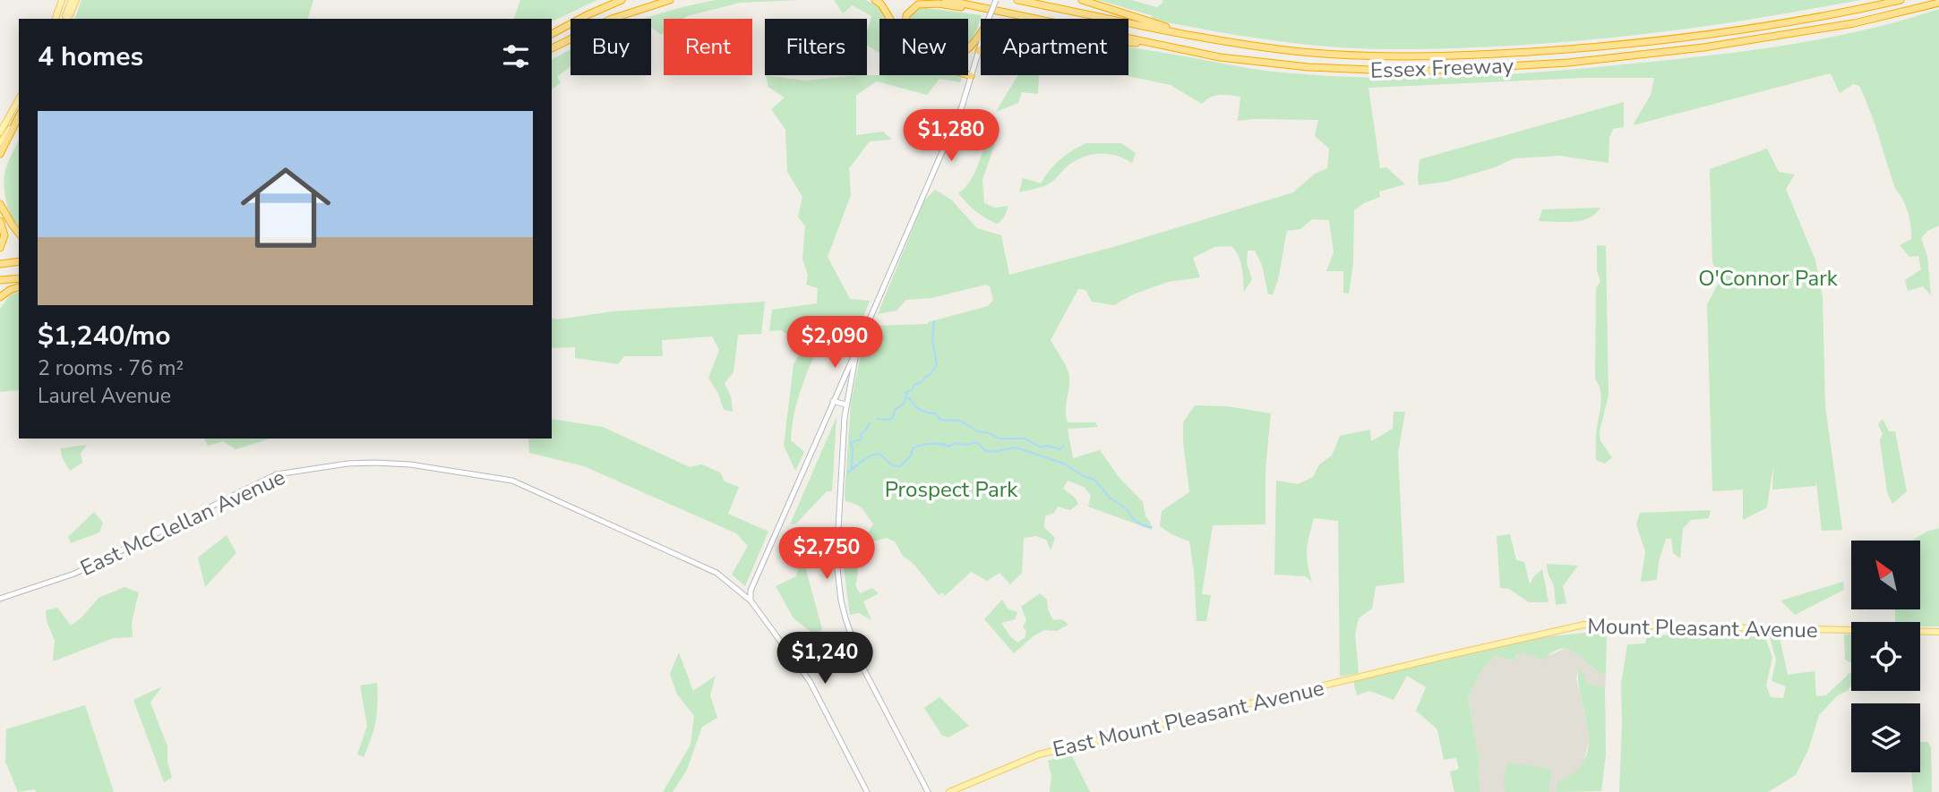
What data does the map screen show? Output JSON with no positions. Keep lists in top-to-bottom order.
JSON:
{
  "streets": {
    "highway": ["Essex Freeway"],
    "main road": ["Mount Pleasant Avenue", "East Mount Pleasant Avenue"],
    "street": ["East McClellan Avenue"]
  },
  "crossings": [
    ["Mount Pleasant Avenue", "East Mount Pleasant Avenue"]
  ],
  "parks": ["O'Connor Park", "Prospect Park"],
  "north": "top left",
  "page": {
    "chip": [
      "Buy",
      "Rent",
      "Filters",
      "New",
      "Apartment"
    ],
    "heading": "4 homes",
    "list": [
      {
        "name": "$1,240/mo",
        "note": "2 rooms · 76 m² · Laurel Avenue"
      }
    ],
    "price": [
      "$1,280",
      "$2,090",
      "$2,750",
      "$1,240"
    ]
  }
}
